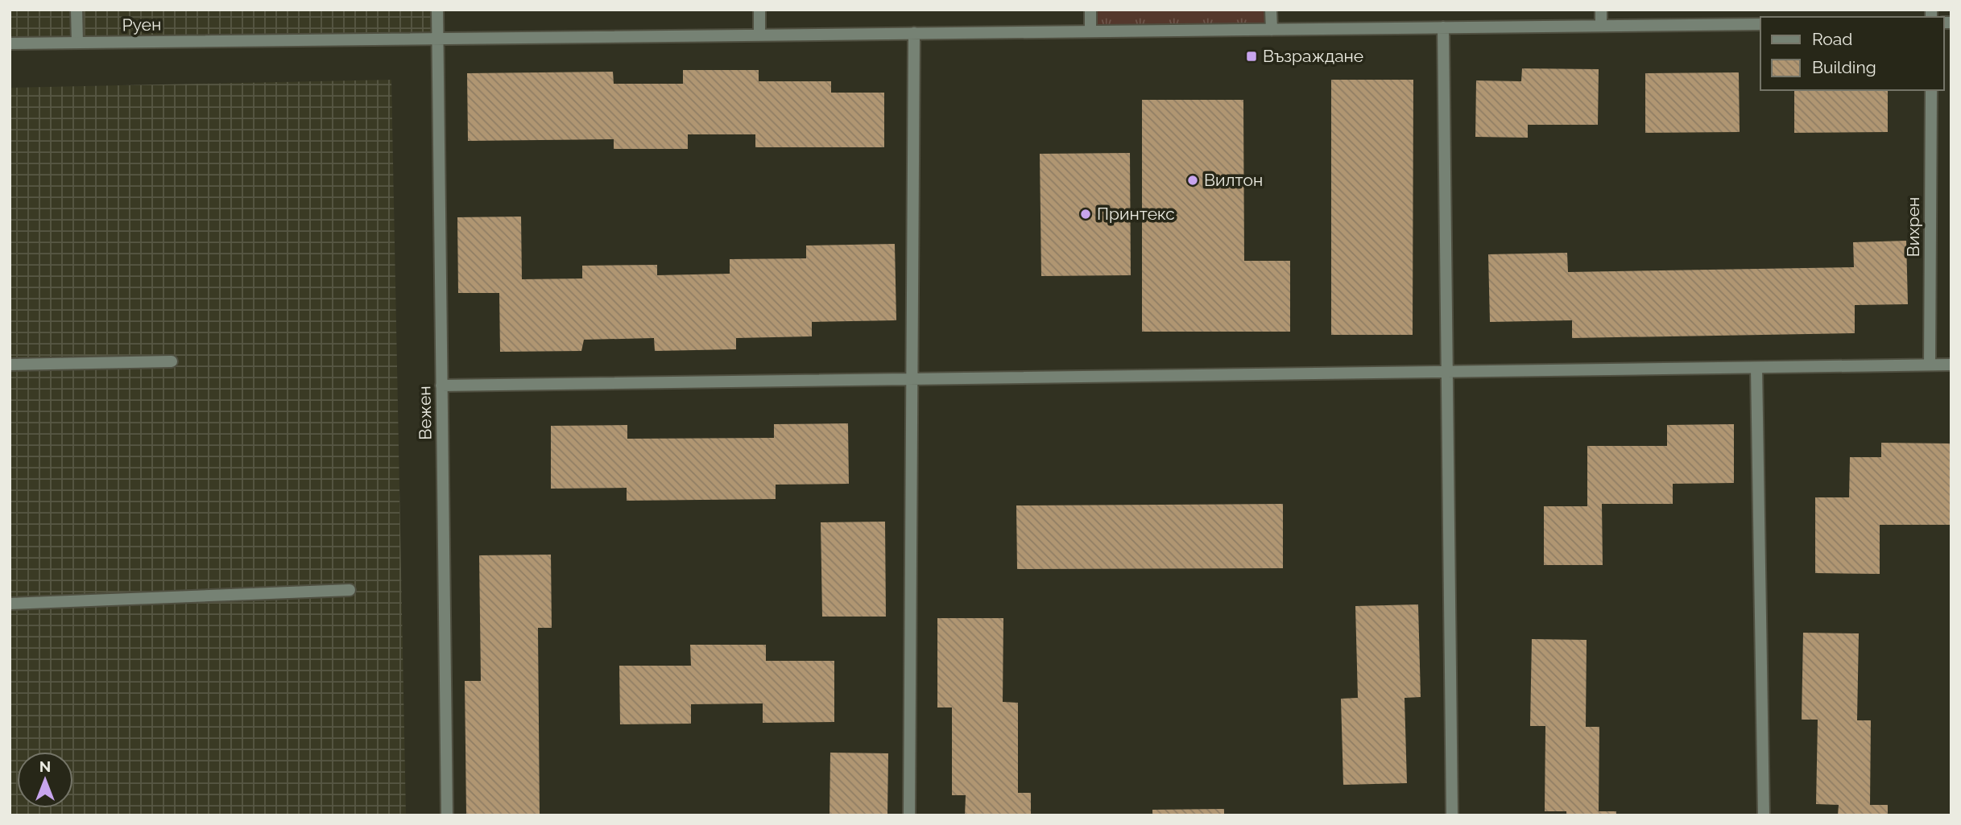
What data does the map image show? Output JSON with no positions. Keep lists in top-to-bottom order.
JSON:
{
  "streets": {
    "street": ["Руен", "Вихрен", "Вежен"]
  },
  "crossings": [
    ["Руен", "Вежен"]
  ],
  "places": {
    "transit": ["Възраждане"],
    "other": ["Вилтон", "Принтекс"]
  },
  "legend": ["Road", "Building"],
  "north": "top"
}
